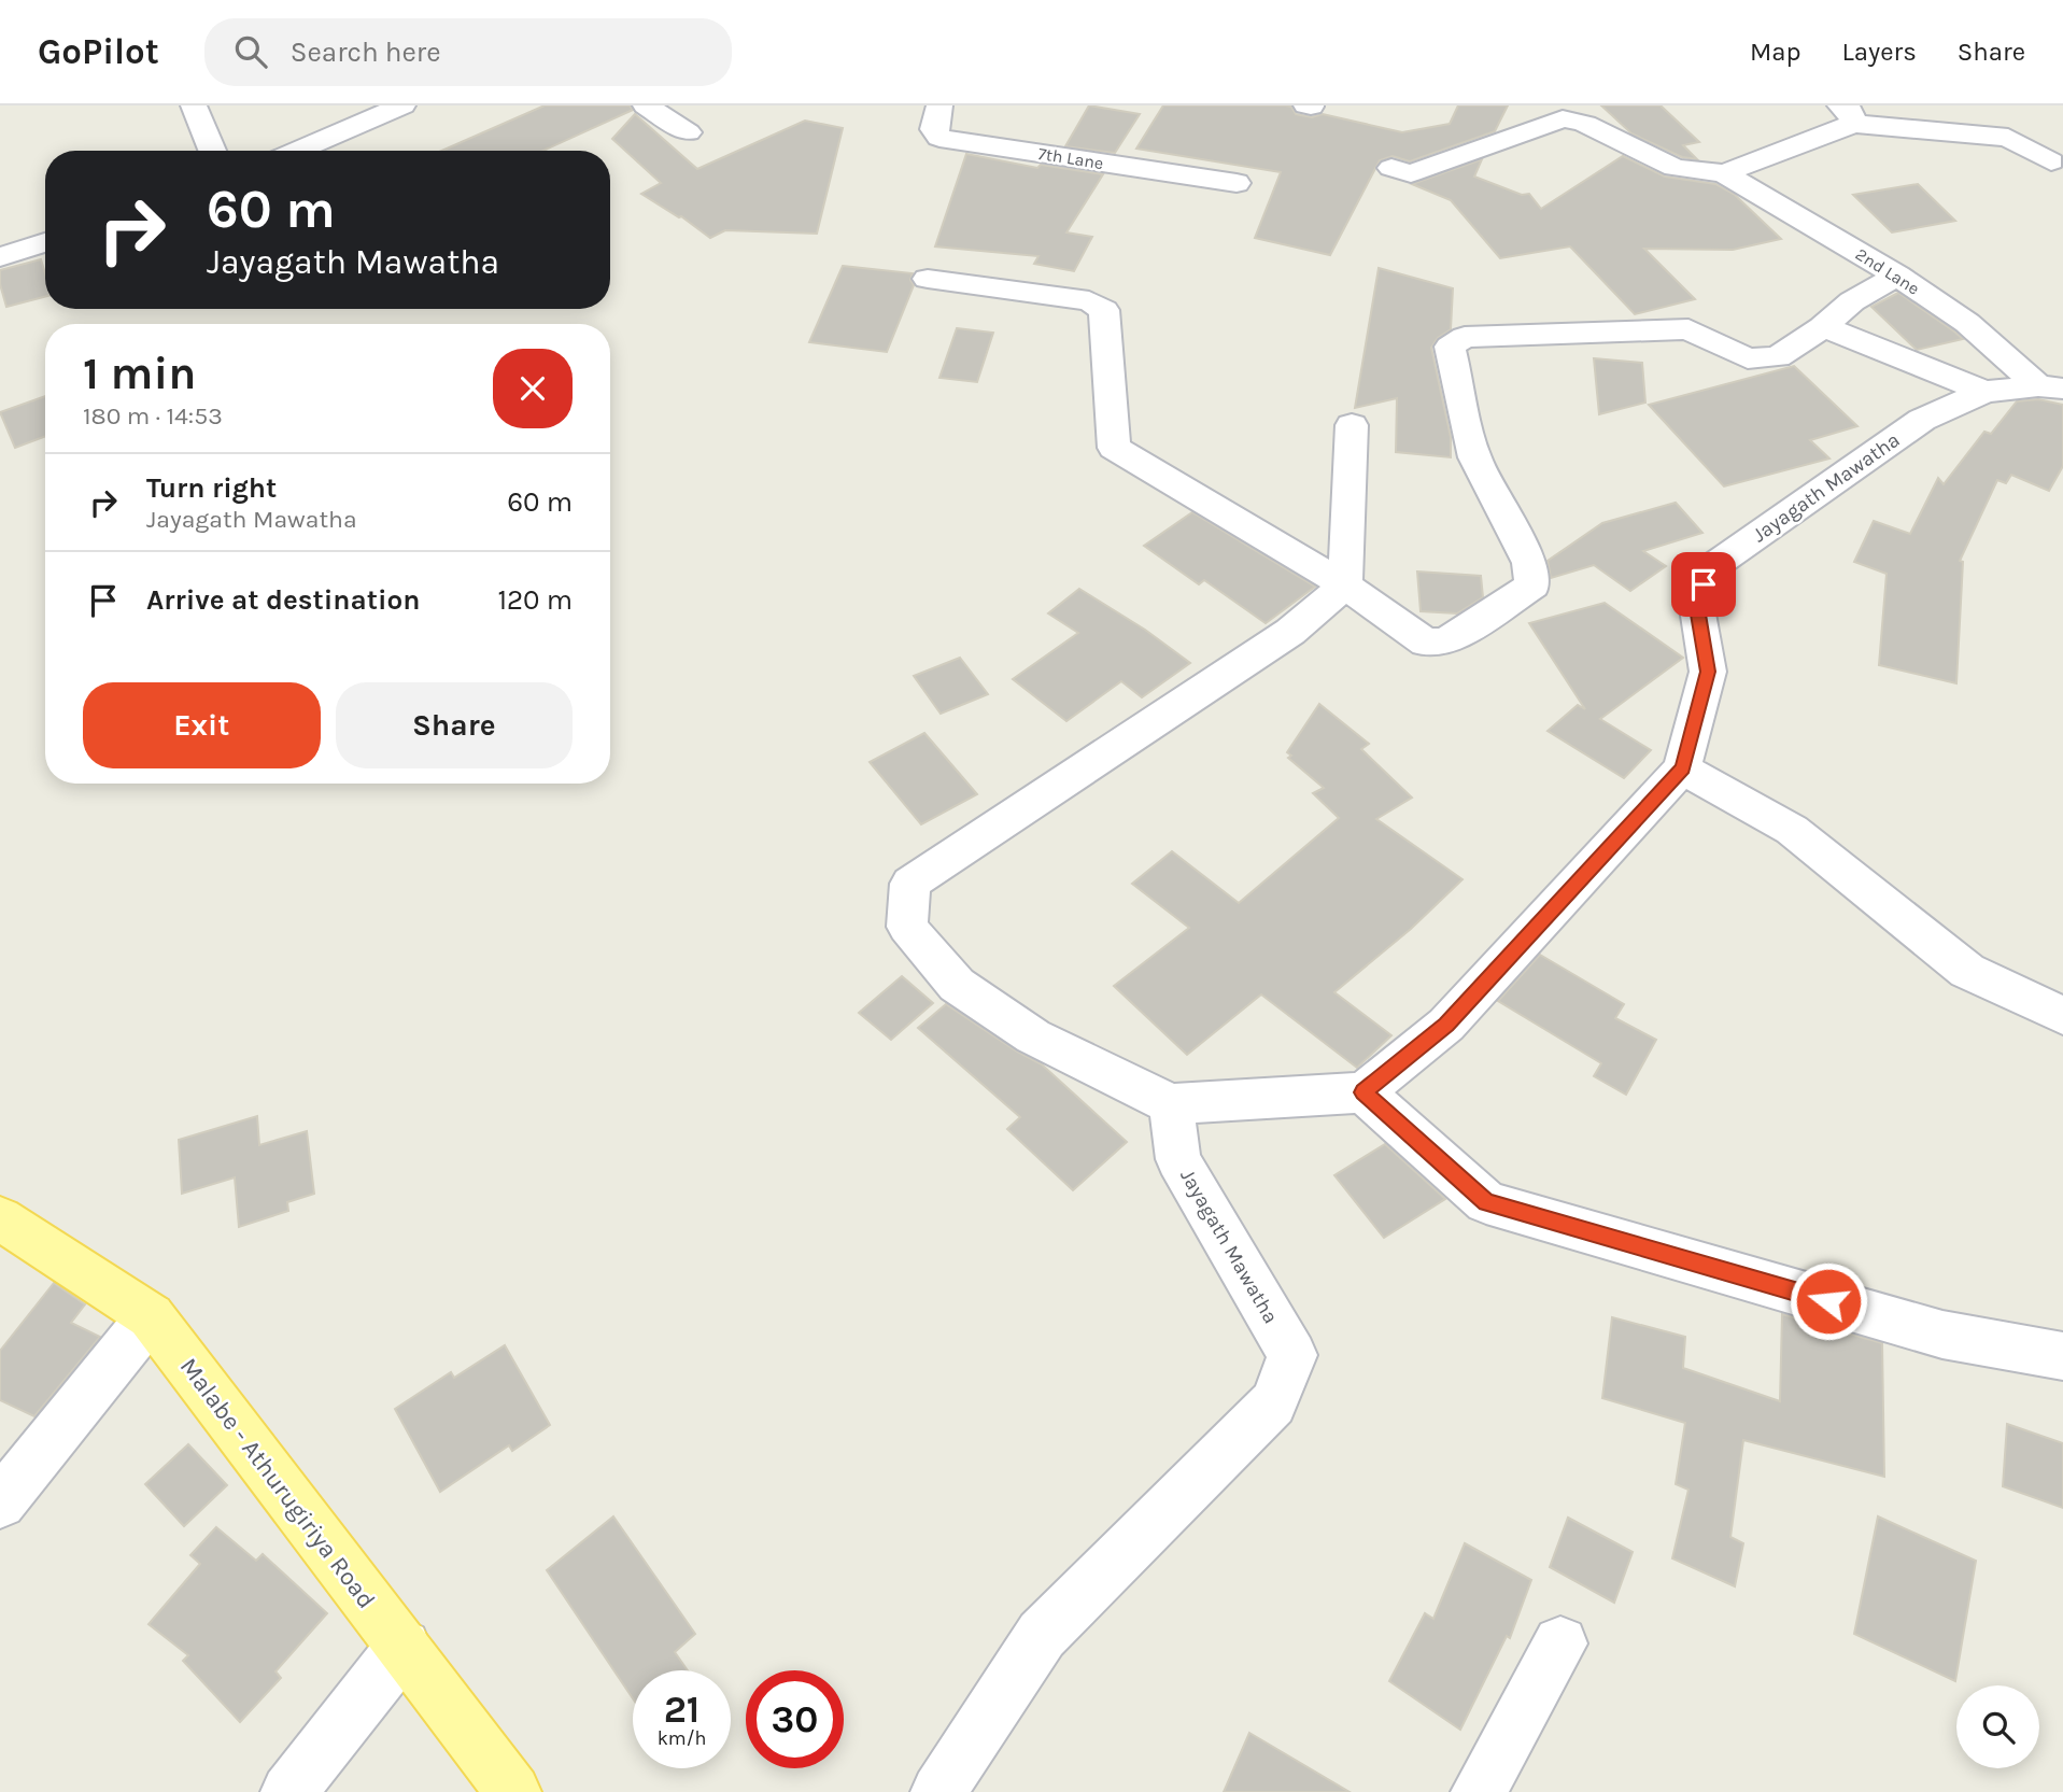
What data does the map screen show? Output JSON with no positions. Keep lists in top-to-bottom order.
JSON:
{
  "streets": {
    "main road": ["Malabe - Athurugiriya Road"],
    "street": ["7th Lane", "2nd Lane", "Jayagath Mawatha"]
  },
  "crossings": [
    ["2nd Lane", "Jayagath Mawatha"]
  ],
  "page": {
    "header": "GoPilot",
    "search": "Search here",
    "nav": ["Map", "Layers", "Share"],
    "turn": ["60 m", "Jayagath Mawatha"],
    "heading": ["1 min", "180 m · 14:53"],
    "list": [
      {
        "name": "Turn right",
        "note": "Jayagath Mawatha",
        "value": "60 m"
      },
      {
        "name": "Arrive at destination",
        "value": "120 m"
      }
    ],
    "buttons": ["Exit", "Share"],
    "speed": "21 km/h",
    "limit": "30"
  }
}
